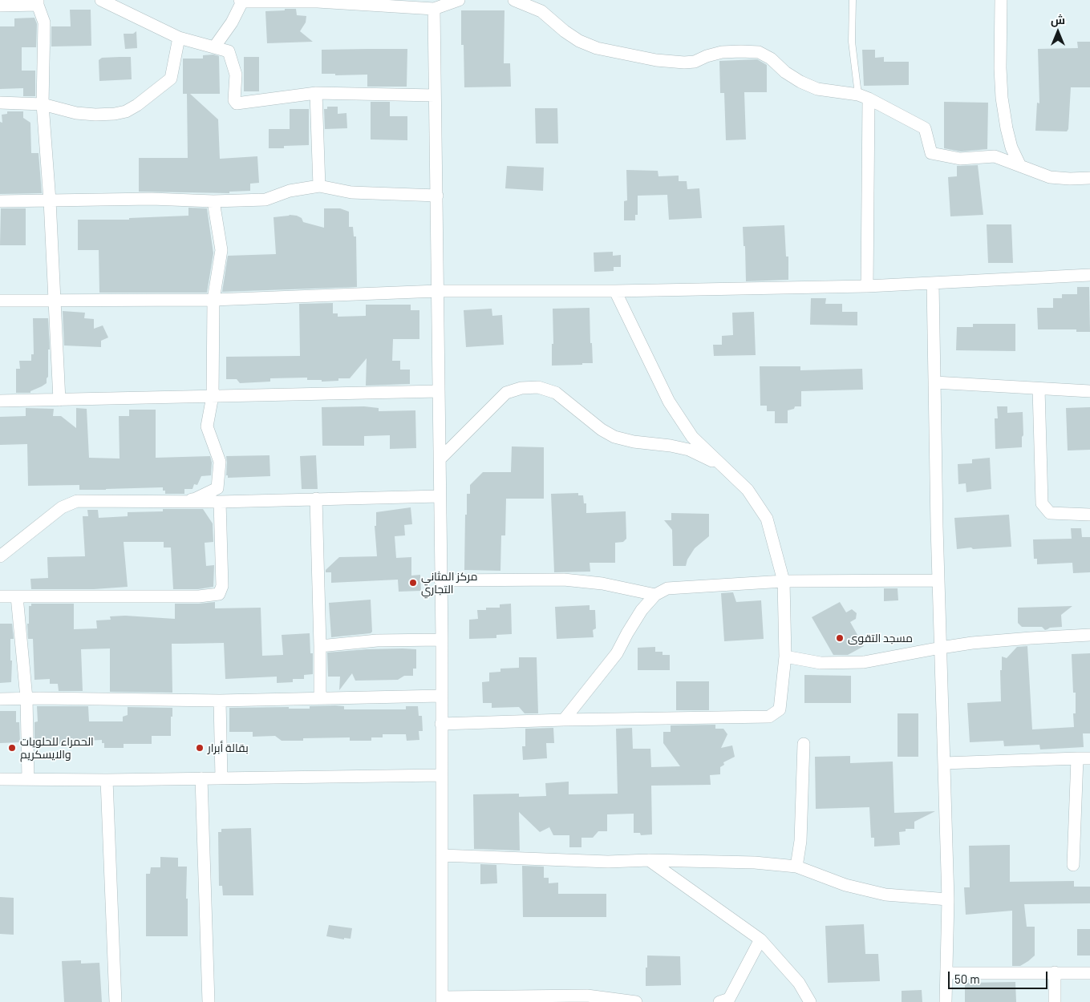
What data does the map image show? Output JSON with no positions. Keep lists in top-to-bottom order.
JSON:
{
  "places": [
    "مركز المثاني التجاري",
    "مسجد التقوى",
    "الحمراء للحلويات والايسكريم",
    "بقالة أبرار"
  ],
  "scale_bar": "50 m",
  "north": "top"
}
